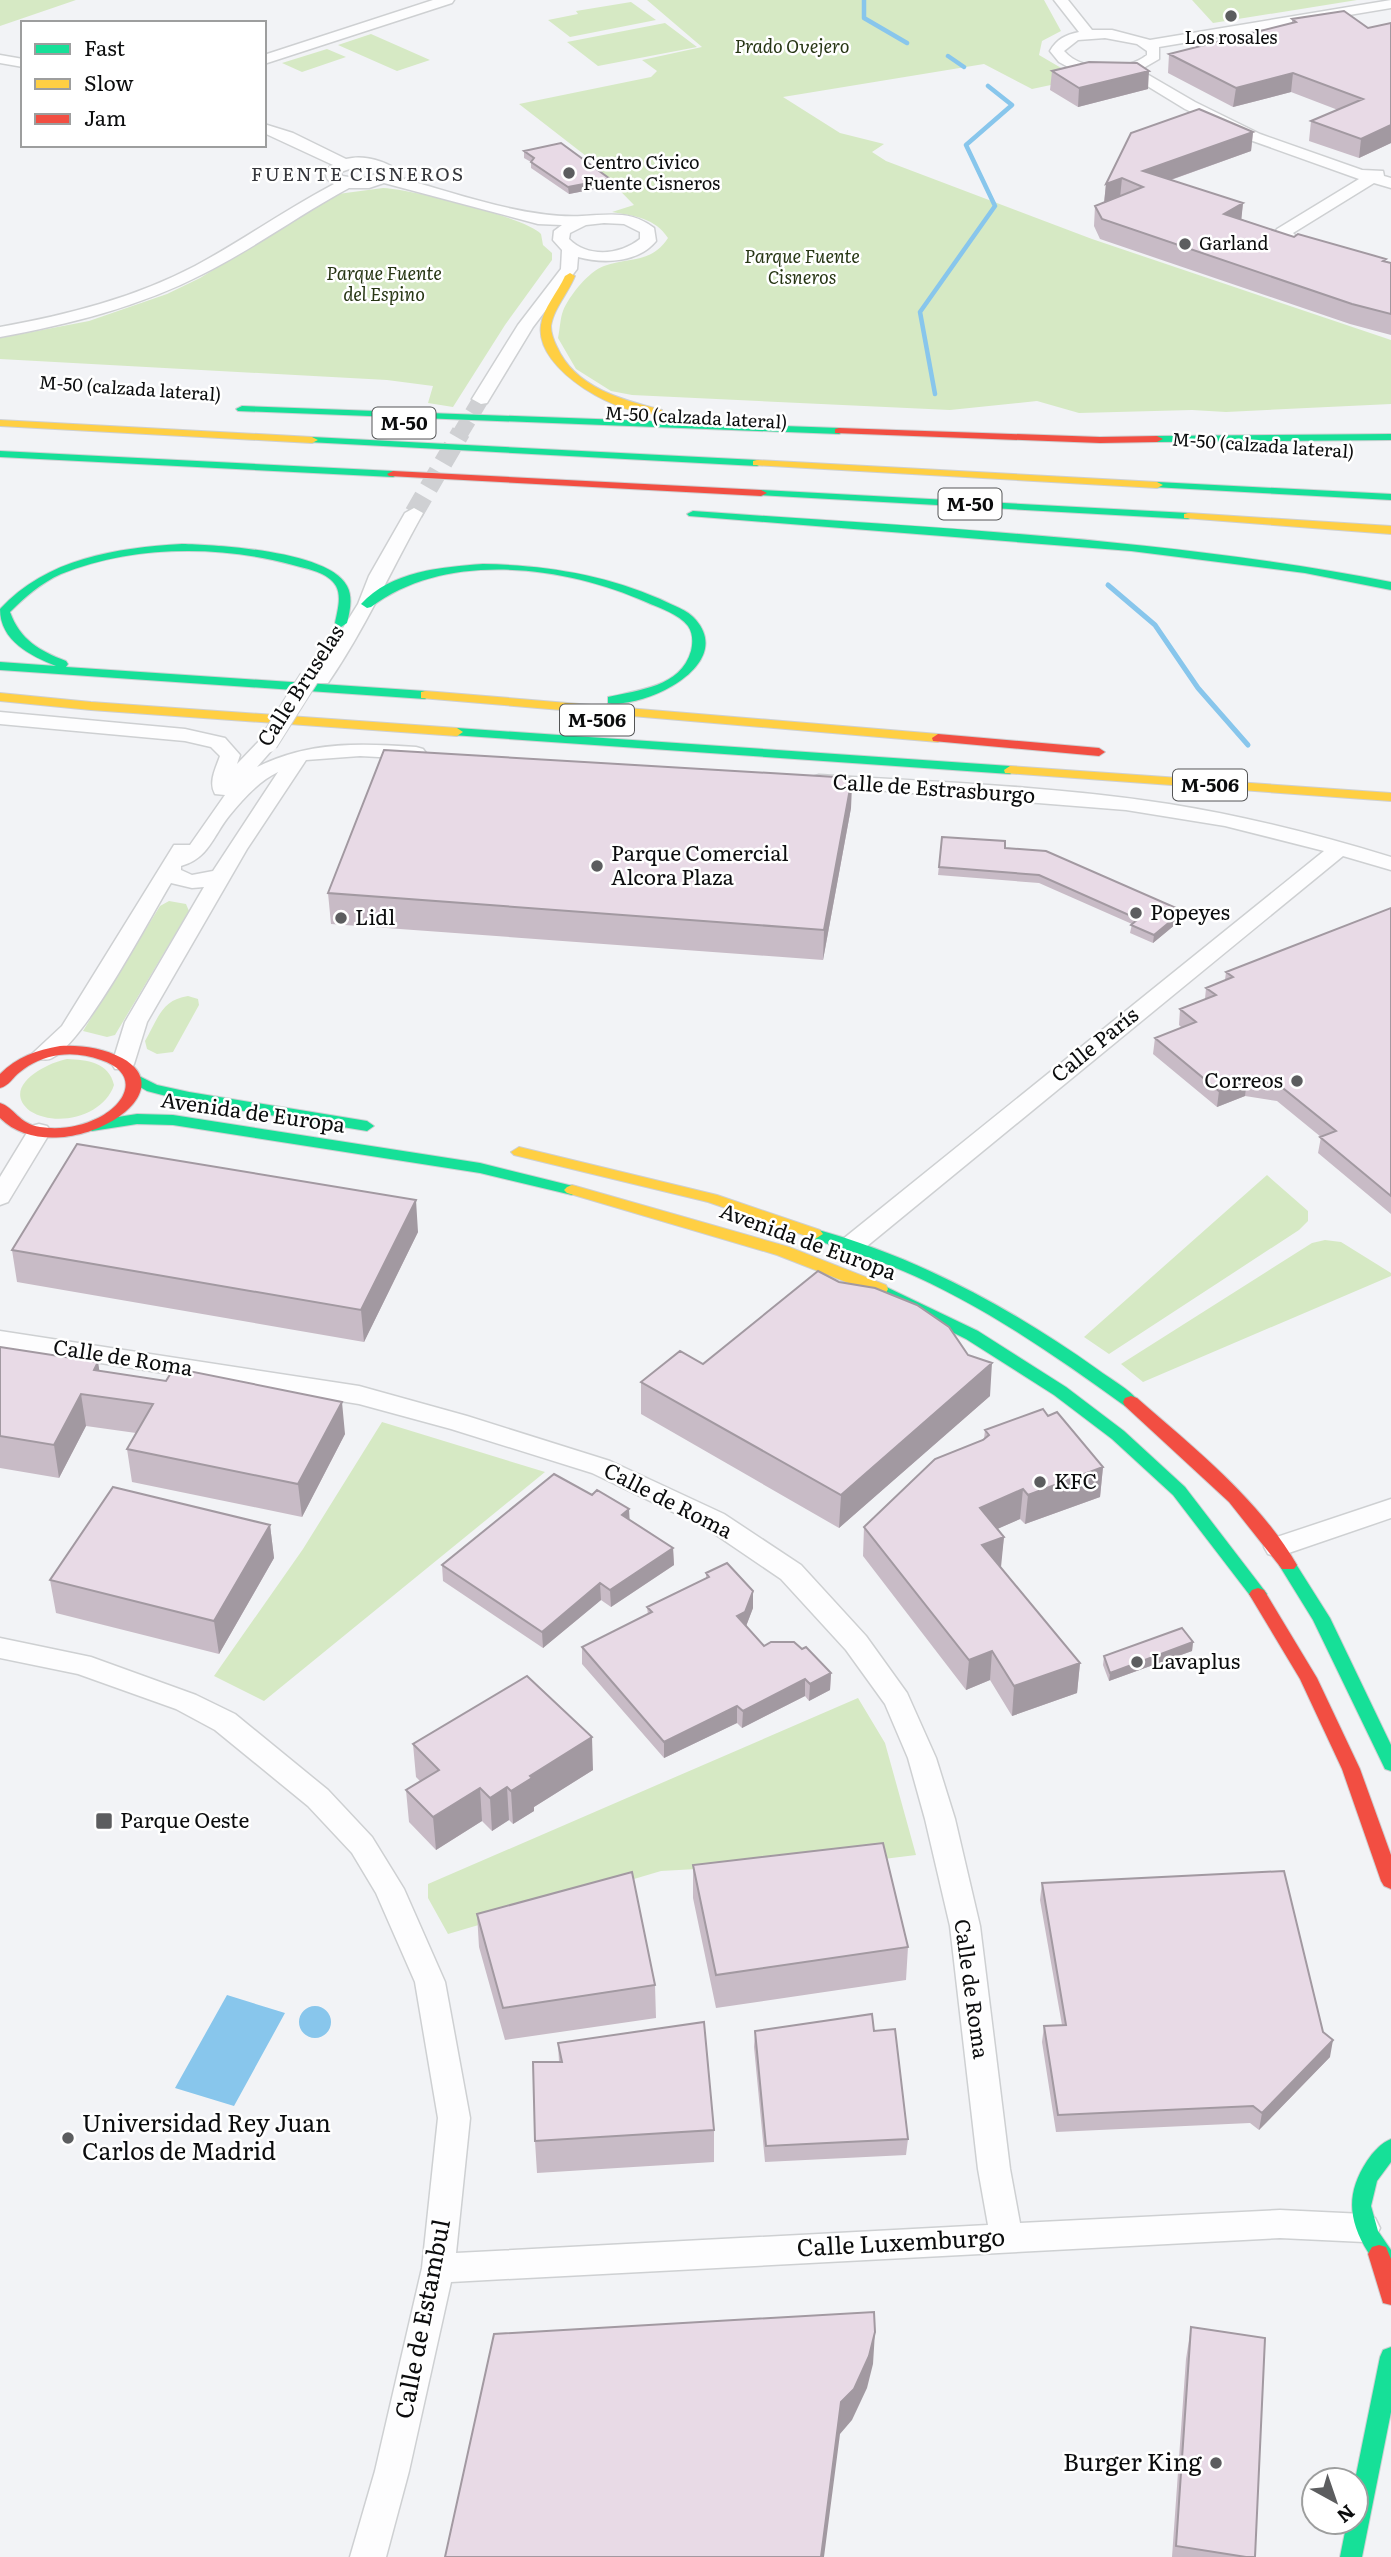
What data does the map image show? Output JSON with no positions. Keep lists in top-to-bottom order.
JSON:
{
  "streets": {
    "main road": [
      "M-50 (calzada lateral)",
      "M-50",
      "M-506",
      "Avenida de Europa"
    ],
    "street": [
      "Calle Bruselas",
      "Calle de Estrasburgo",
      "Calle París",
      "Calle de Roma",
      "Calle Luxemburgo",
      "Calle de Estambul"
    ]
  },
  "crossings": [
    ["Calle Bruselas", "Avenida de Europa"],
    ["Calle de Estrasburgo", "Calle París"],
    ["Calle París", "Avenida de Europa"],
    ["Calle de Roma", "Calle Luxemburgo"],
    ["Calle Luxemburgo", "Calle de Estambul"]
  ],
  "districts": ["FUENTE CISNEROS"],
  "parks": ["Prado Ovejero", "Parque Fuente Cisneros", "Parque Fuente del Espino"],
  "places": {
    "other": [
      "Los rosales",
      "Centro Cívico Fuente Cisneros",
      "Garland",
      "Parque Comercial Alcora Plaza",
      "Popeyes",
      "Lidl",
      "Correos",
      "KFC",
      "Lavaplus",
      "Universidad Rey Juan Carlos de Madrid",
      "Burger King"
    ],
    "transit": ["Parque Oeste"]
  },
  "legend": ["Fast", "Slow", "Jam"],
  "north": "bottom right"
}
